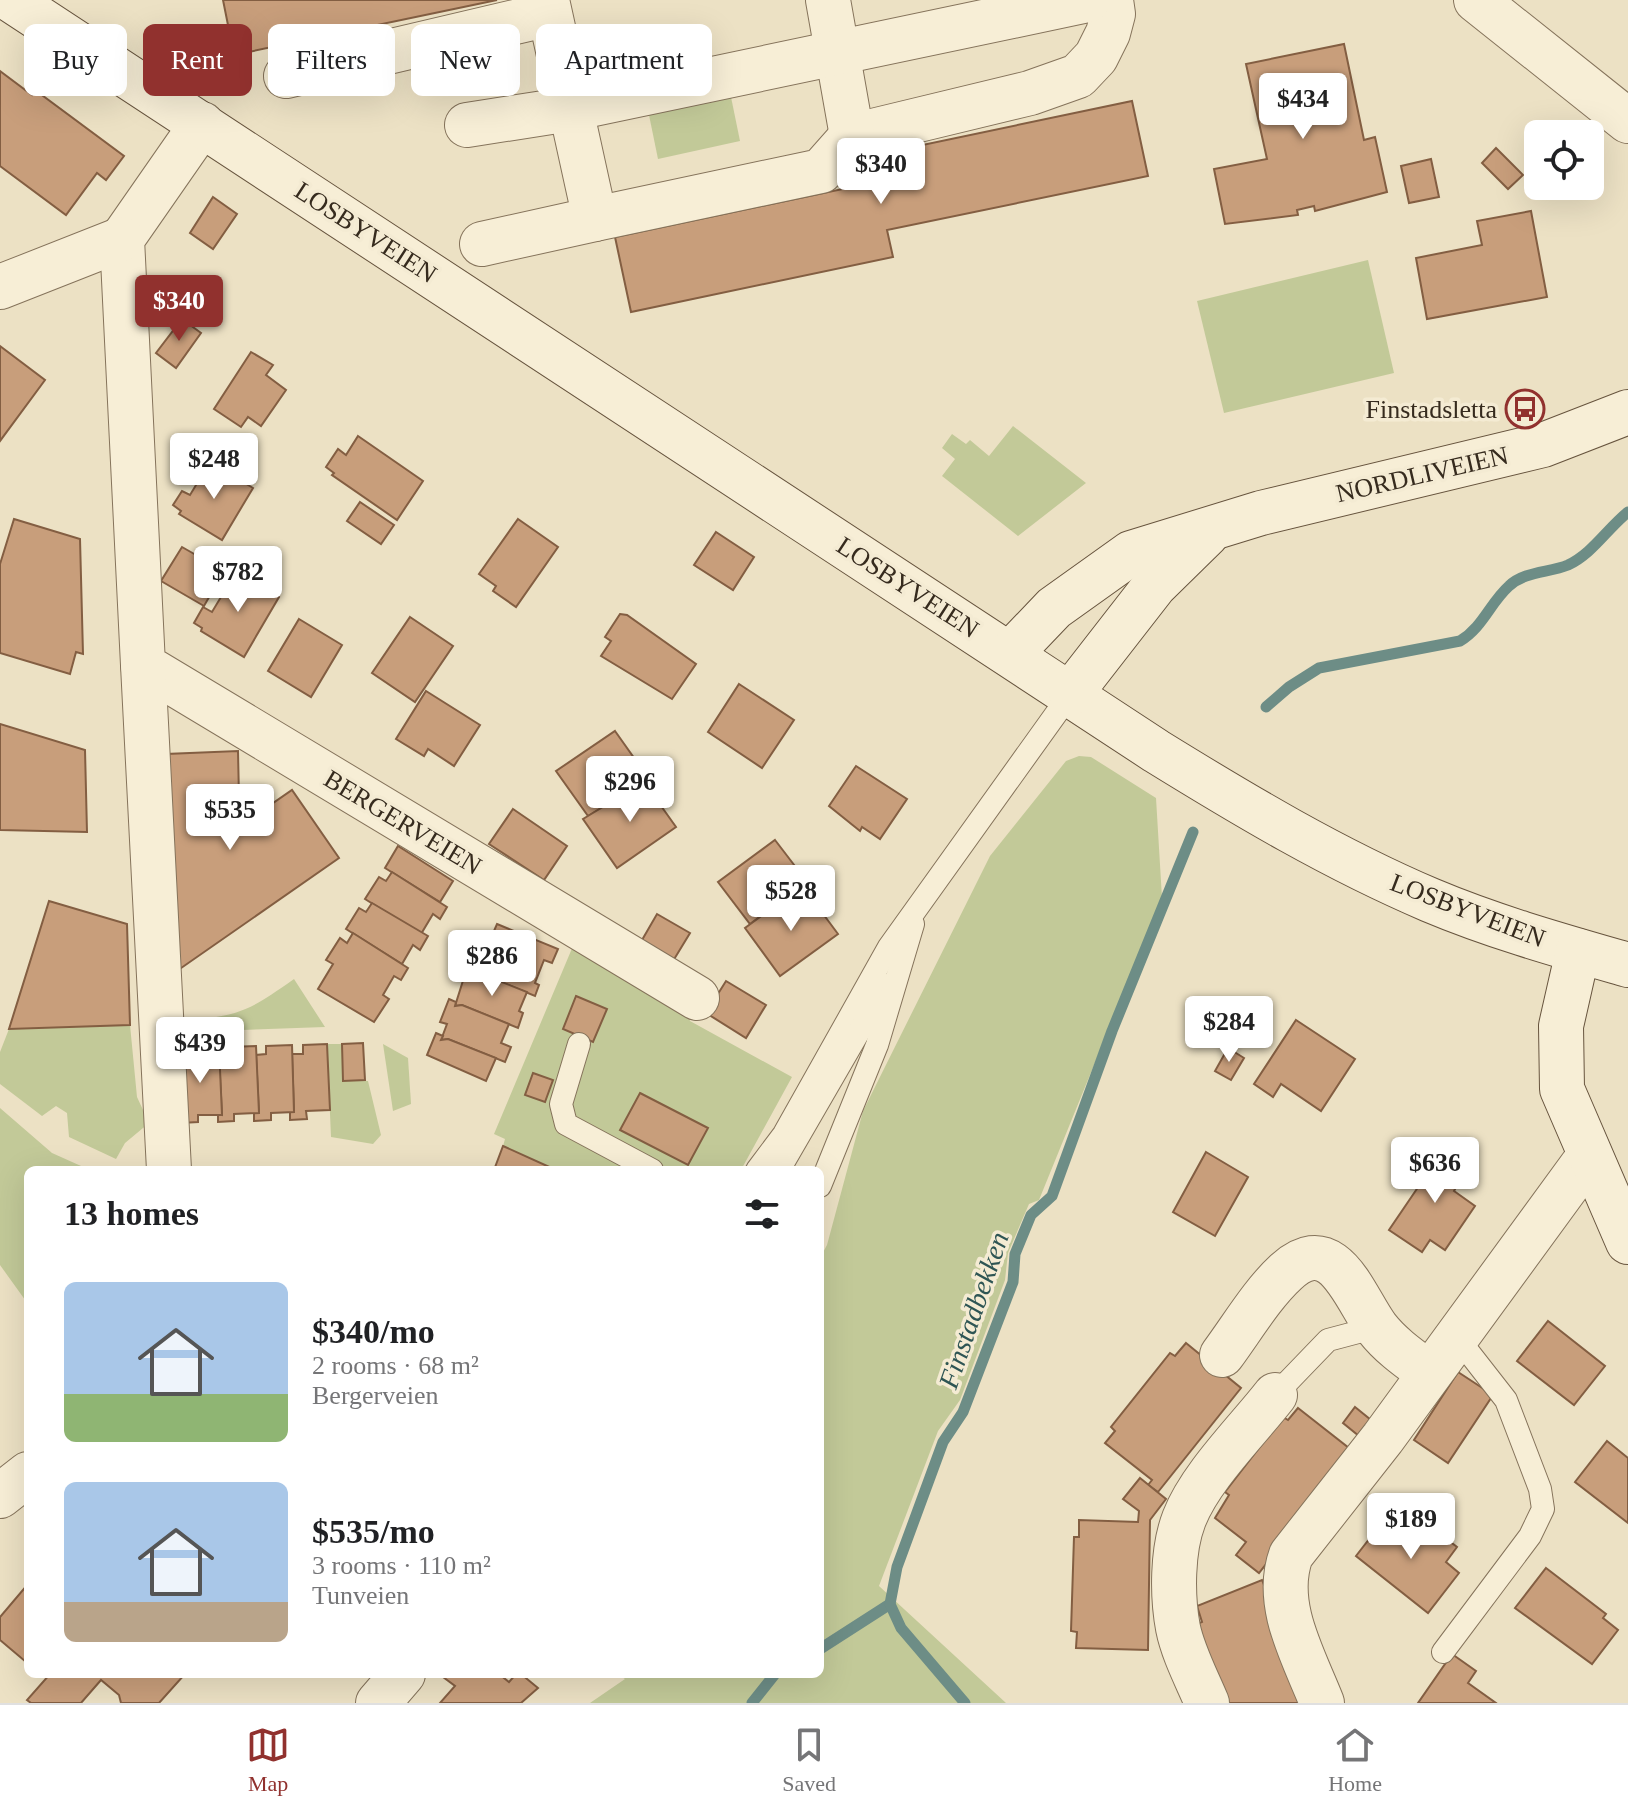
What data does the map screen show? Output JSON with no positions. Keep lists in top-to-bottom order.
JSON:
{
  "streets": {
    "street": ["LOSBYVEIEN", "NORDLIVEIEN", "BERGERVEIEN"]
  },
  "crossings": [
    ["LOSBYVEIEN", "NORDLIVEIEN"]
  ],
  "water": ["Finstadbekken"],
  "places": {
    "bus stop": ["Finstadsletta"]
  },
  "page": {
    "chip": [
      "Buy",
      "Rent",
      "Filters",
      "New",
      "Apartment"
    ],
    "price": [
      "$434",
      "$340",
      "$340",
      "$248",
      "$782",
      "$296",
      "$535",
      "$528",
      "$286",
      "$284",
      "$439",
      "$636",
      "$189"
    ],
    "heading": "13 homes",
    "list": [
      {
        "name": "$340/mo",
        "note": "2 rooms · 68 m² · Bergerveien"
      },
      {
        "name": "$535/mo",
        "note": "3 rooms · 110 m² · Tunveien"
      }
    ],
    "tabs": ["Map", "Saved", "Home"]
  }
}
